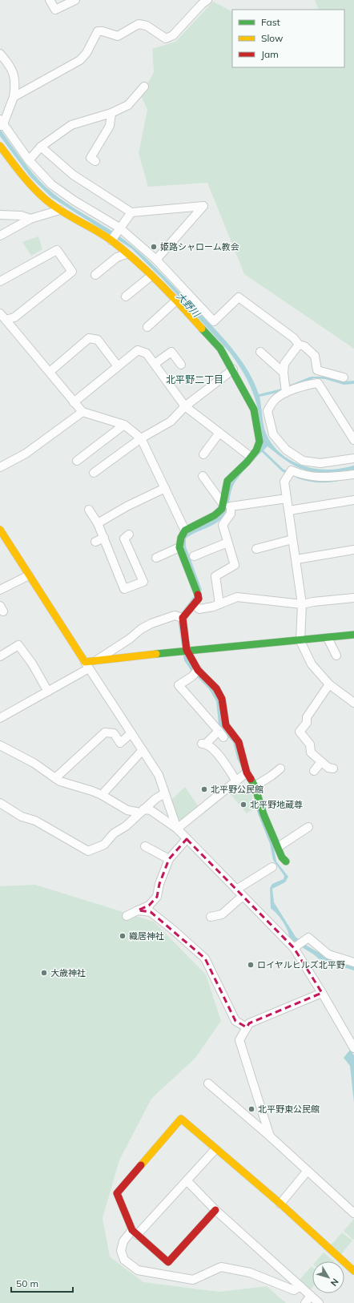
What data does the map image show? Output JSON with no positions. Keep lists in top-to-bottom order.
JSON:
{
  "districts": ["北平野二丁目"],
  "water": ["大野川"],
  "places": [
    "姫路シャローム教会",
    "北平野公民館",
    "北平野地蔵尊",
    "織居神社",
    "ロイヤルヒルズ北平野",
    "大歳神社",
    "北平野東公民館"
  ],
  "legend": ["Fast", "Slow", "Jam"],
  "scale_bar": "50 m",
  "north": "bottom right"
}
